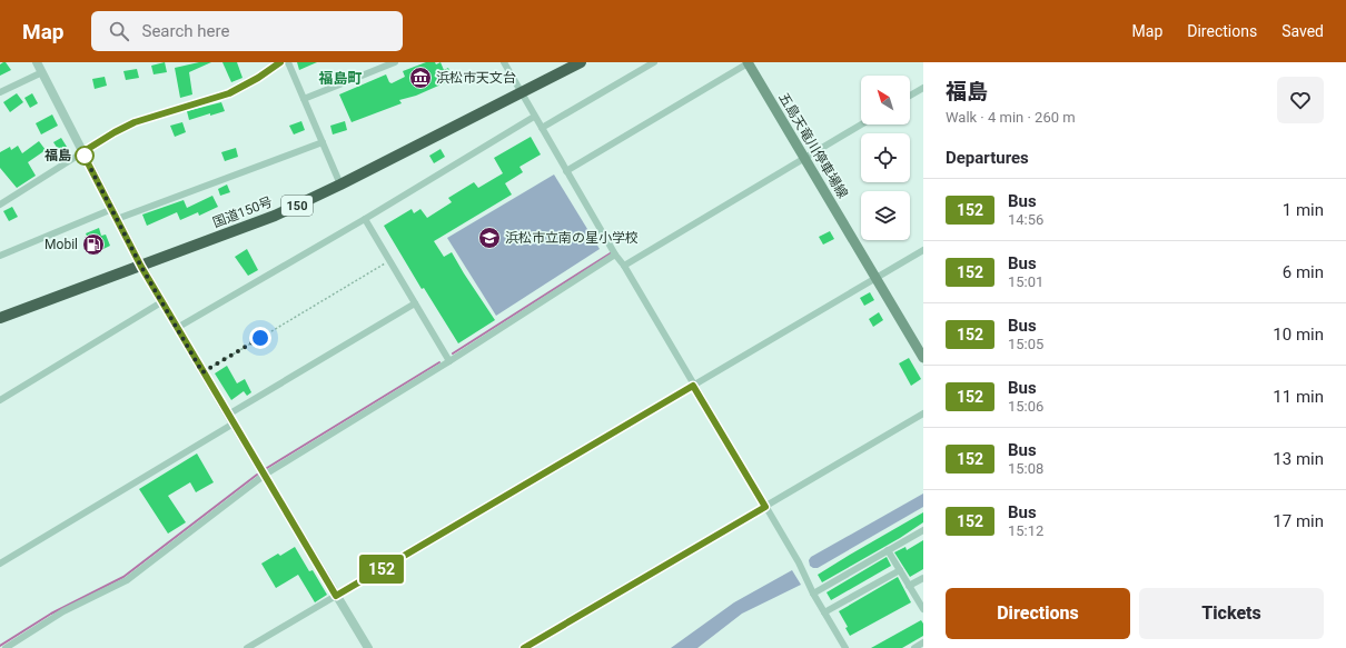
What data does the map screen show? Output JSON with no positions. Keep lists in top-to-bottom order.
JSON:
{
  "streets": {
    "highway": ["150", "国道150号"],
    "main road": ["五島天竜川停車場線"]
  },
  "districts": ["福島町"],
  "places": {
    "museum": ["浜松市天文台"],
    "other": ["福島"],
    "school or university": ["浜松市立南の星小学校"],
    "fuel station": ["Mobil"]
  },
  "lines": ["bus line 152"],
  "north": "top left",
  "page": {
    "header": "Map",
    "search": "Search here",
    "nav": ["Map", "Directions", "Saved"],
    "on_map": "152",
    "heading": [
      ["福島", "Walk · 4 min · 260 m"],
      "Departures"
    ],
    "list": [
      {
        "mark": "152",
        "name": "Bus",
        "note": "14:56",
        "value": "1 min"
      },
      {
        "mark": "152",
        "name": "Bus",
        "note": "15:01",
        "value": "6 min"
      },
      {
        "mark": "152",
        "name": "Bus",
        "note": "15:05",
        "value": "10 min"
      },
      {
        "mark": "152",
        "name": "Bus",
        "note": "15:06",
        "value": "11 min"
      },
      {
        "mark": "152",
        "name": "Bus",
        "note": "15:08",
        "value": "13 min"
      },
      {
        "mark": "152",
        "name": "Bus",
        "note": "15:12",
        "value": "17 min"
      }
    ],
    "buttons": ["Directions", "Tickets"]
  }
}
